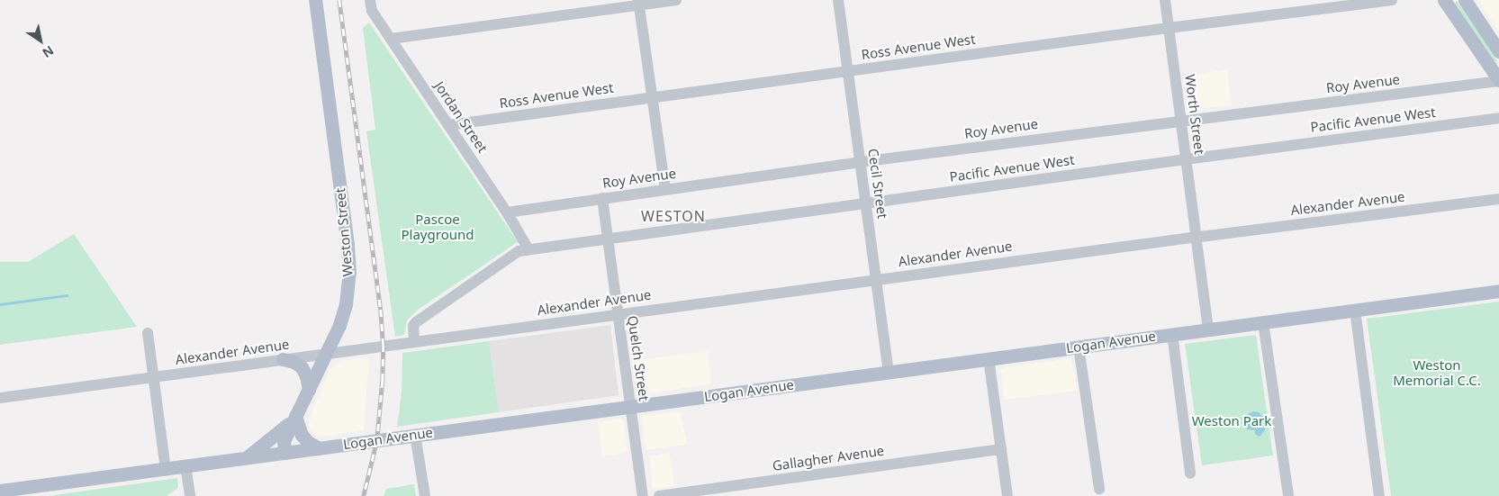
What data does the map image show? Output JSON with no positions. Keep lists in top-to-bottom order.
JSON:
{
  "streets": {
    "main road": ["Weston Street", "Logan Avenue"],
    "street": [
      "Ross Avenue West",
      "Roy Avenue",
      "Worth Street",
      "Jordan Street",
      "Pacific Avenue West",
      "Cecil Street",
      "Alexander Avenue",
      "Quelch Street",
      "Gallagher Avenue"
    ]
  },
  "crossings": [
    ["Ross Avenue West", "Worth Street"],
    ["Ross Avenue West", "Jordan Street"],
    ["Ross Avenue West", "Cecil Street"],
    ["Roy Avenue", "Worth Street"],
    ["Roy Avenue", "Jordan Street"],
    ["Roy Avenue", "Cecil Street"],
    ["Roy Avenue", "Quelch Street"],
    ["Worth Street", "Pacific Avenue West"],
    ["Worth Street", "Alexander Avenue"],
    ["Worth Street", "Logan Avenue"],
    ["Jordan Street", "Pacific Avenue West"],
    ["Pacific Avenue West", "Cecil Street"],
    ["Pacific Avenue West", "Alexander Avenue"],
    ["Pacific Avenue West", "Quelch Street"],
    ["Cecil Street", "Alexander Avenue"],
    ["Cecil Street", "Logan Avenue"],
    ["Alexander Avenue", "Weston Street"],
    ["Alexander Avenue", "Quelch Street"],
    ["Weston Street", "Logan Avenue"],
    ["Logan Avenue", "Quelch Street"]
  ],
  "districts": ["WESTON"],
  "parks": ["Pascoe Playground", "Weston Memorial C.C.", "Weston Park"],
  "north": "bottom right"
}
